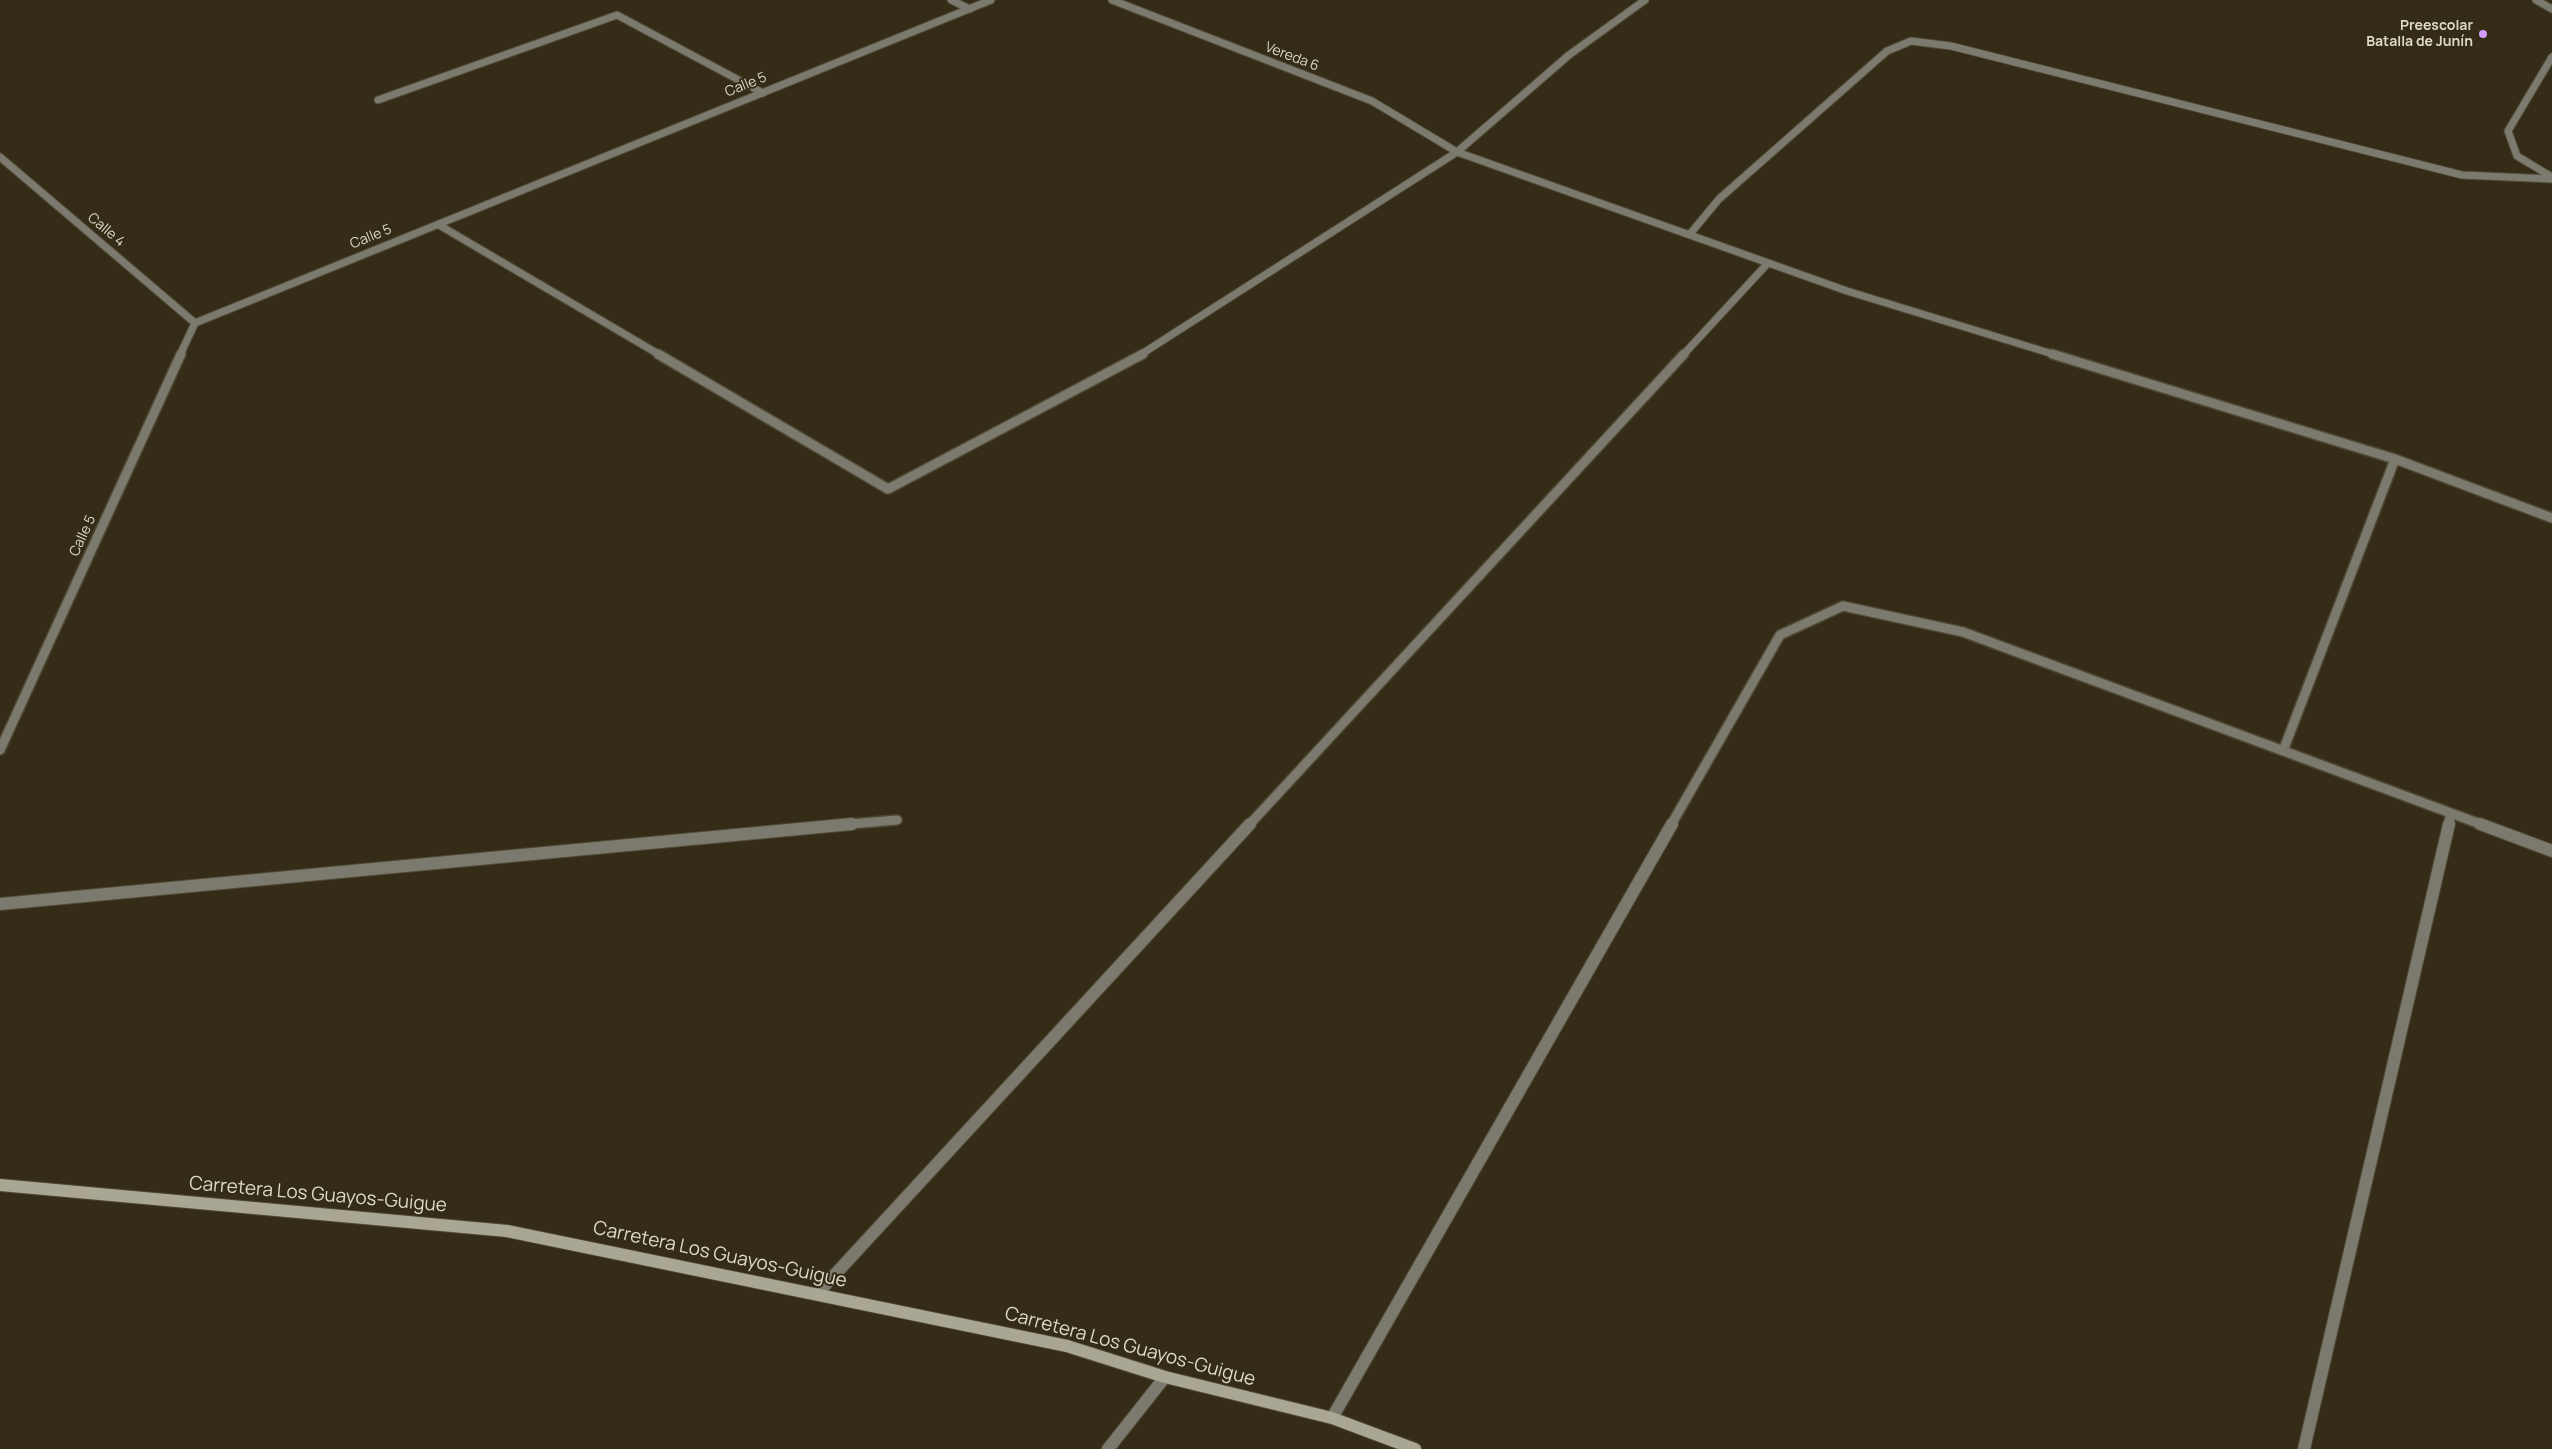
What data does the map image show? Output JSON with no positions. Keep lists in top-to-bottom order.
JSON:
{
  "streets": {
    "main road": ["Carretera Los Guayos-Guigue"],
    "street": ["Vereda 6", "Calle 5", "Calle 4"]
  },
  "crossings": [
    ["Calle 5", "Calle 4"]
  ],
  "places": ["Preescolar Batalla de Junín"]
}
